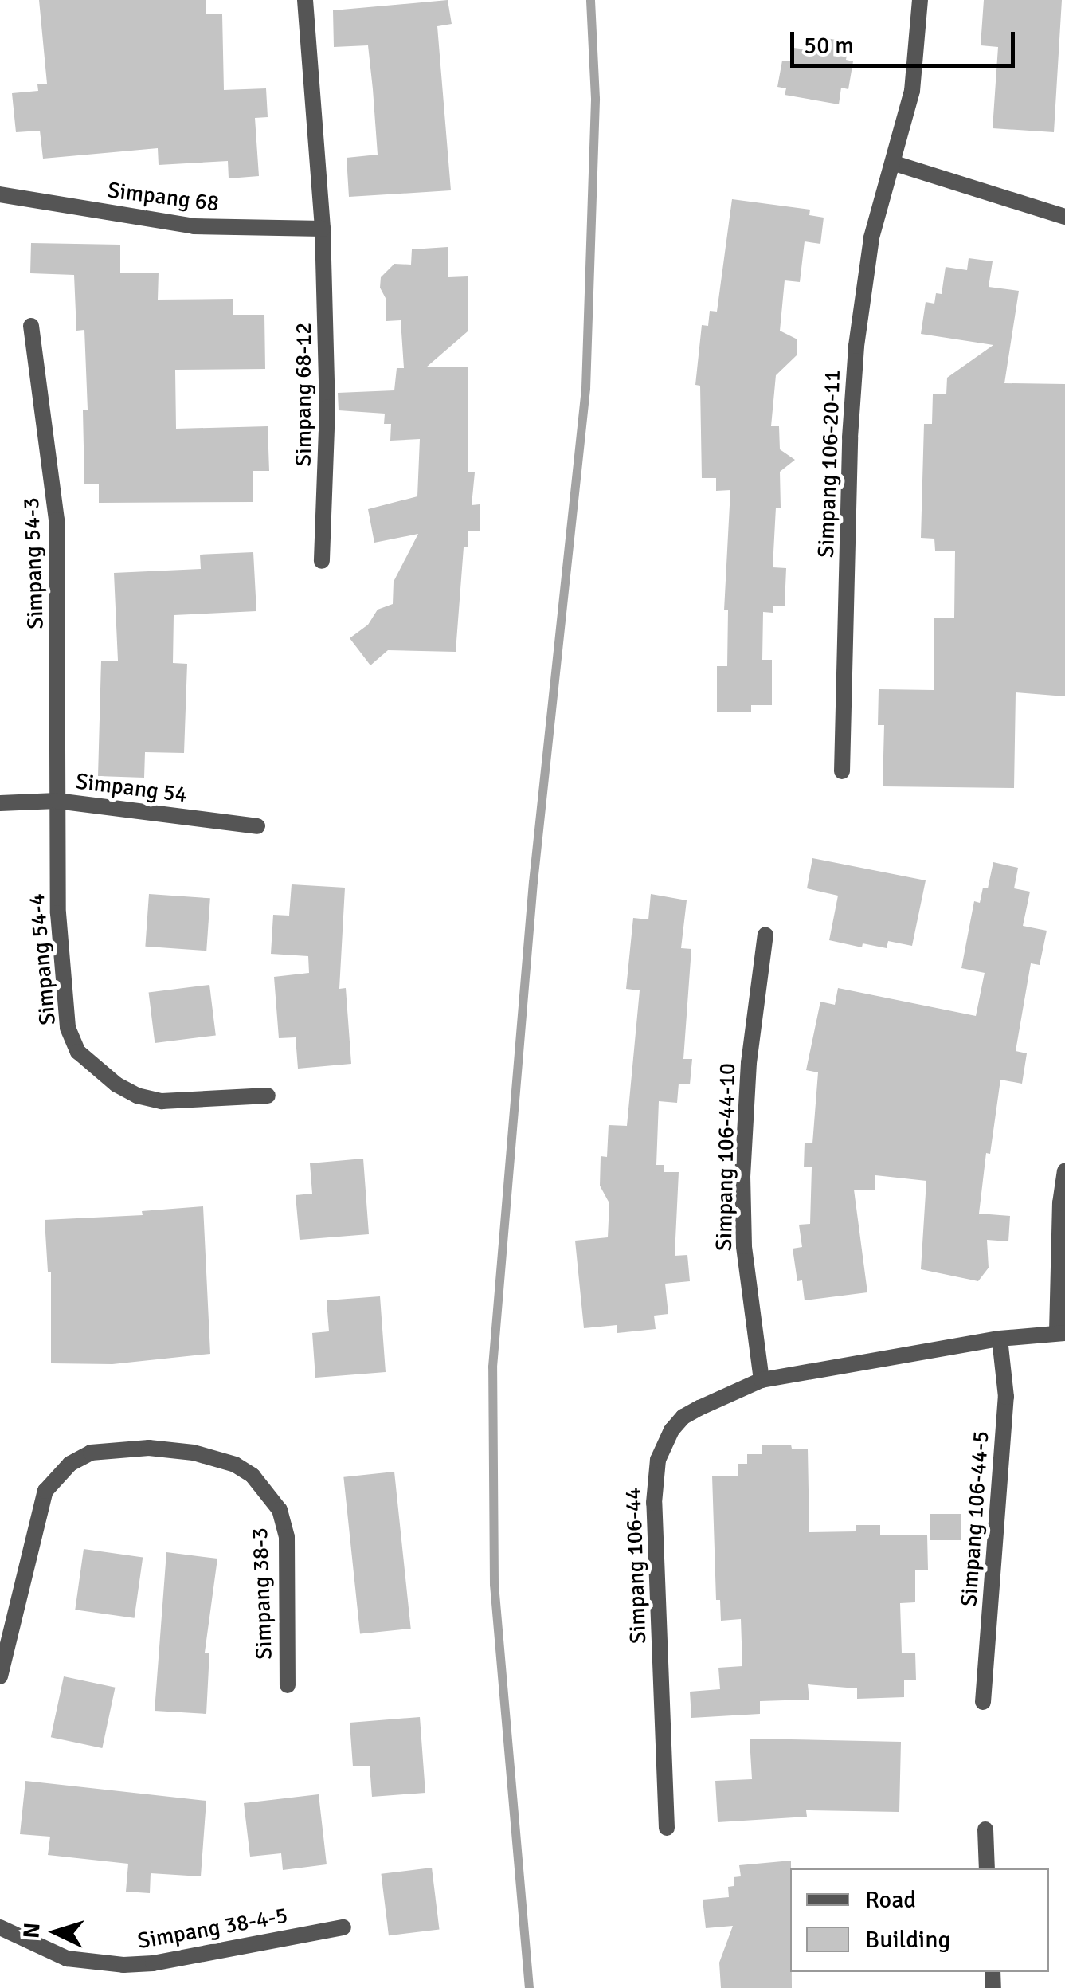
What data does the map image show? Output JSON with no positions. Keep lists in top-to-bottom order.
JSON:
{
  "streets": {
    "street": [
      "Simpang 68",
      "Simpang 68-12",
      "Simpang 106-20-11",
      "Simpang 54-3",
      "Simpang 54",
      "Simpang 54-4",
      "Simpang 106-44-10",
      "Simpang 106-44-5",
      "Simpang 106-44",
      "Simpang 38-3",
      "Simpang 38-4-5"
    ]
  },
  "crossings": [
    ["Simpang 68", "Simpang 68-12"],
    ["Simpang 54-3", "Simpang 54"],
    ["Simpang 54-3", "Simpang 54-4"],
    ["Simpang 54", "Simpang 54-4"],
    ["Simpang 106-44-10", "Simpang 106-44"],
    ["Simpang 106-44-5", "Simpang 106-44"]
  ],
  "legend": ["Road", "Building"],
  "scale_bar": "50 m",
  "north": "left"
}
